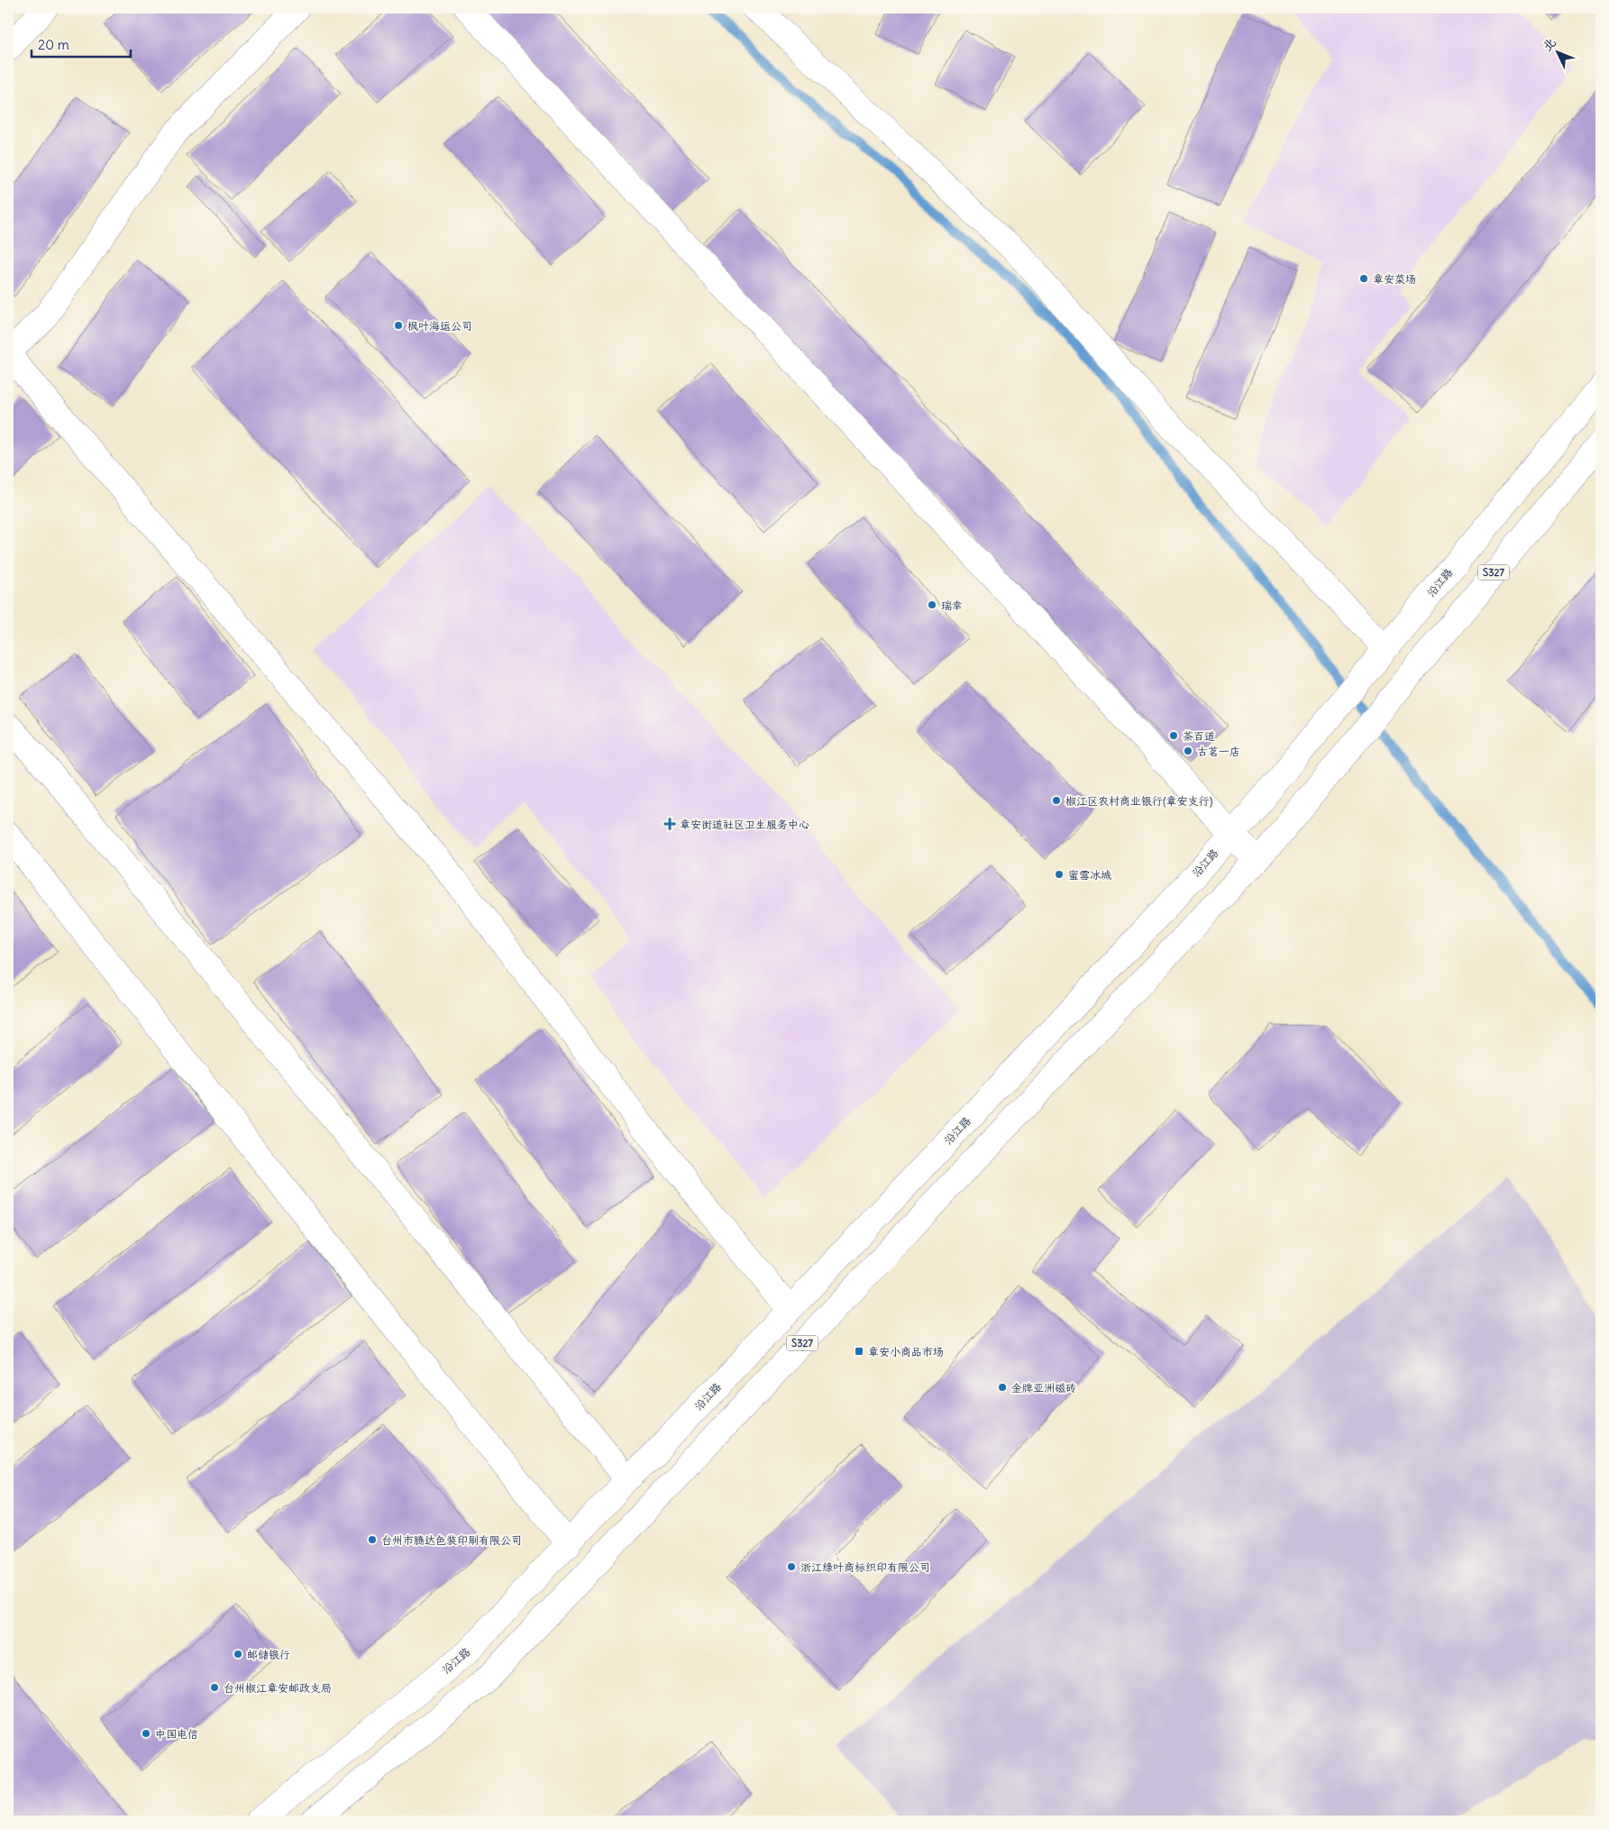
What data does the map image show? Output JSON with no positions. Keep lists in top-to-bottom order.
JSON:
{
  "streets": {
    "street": ["S327", "沿江路"]
  },
  "places": {
    "other": [
      "章安菜场",
      "枫叶海运公司",
      "瑞幸",
      "茶百道",
      "古茗一店",
      "椒江区农村商业银行(章安支行)",
      "蜜雪冰城",
      "金牌亚洲磁砖",
      "台州市腾达色装印刷有限公司",
      "浙江绿叶商标织印有限公司",
      "邮储银行",
      "台州椒江章安邮政支局",
      "中国电信"
    ],
    "health": ["章安街道社区卫生服务中心"],
    "transit": ["章安小商品市场"]
  },
  "scale_bar": "20 m",
  "north": "top left"
}
